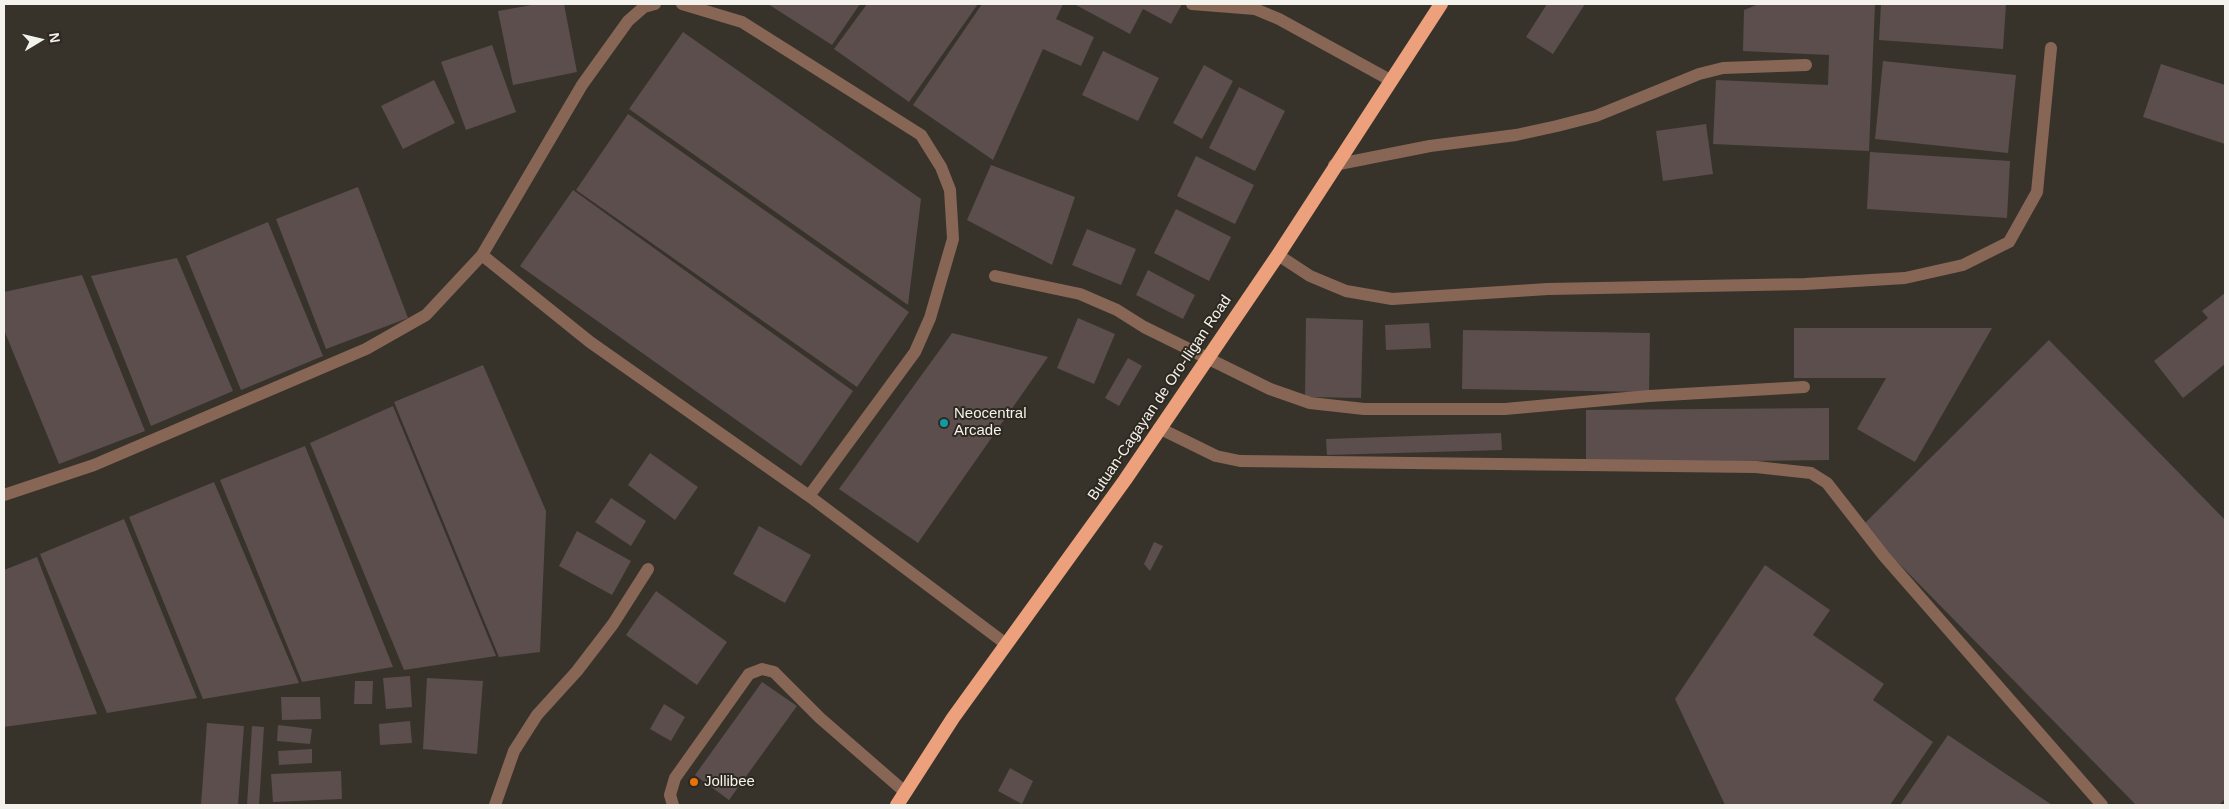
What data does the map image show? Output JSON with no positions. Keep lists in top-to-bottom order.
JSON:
{
  "streets": {
    "highway": ["Butuan-Cagayan de Oro-Iligan Road"]
  },
  "places": ["Neocentral Arcade", "Jollibee"],
  "north": "right"
}
